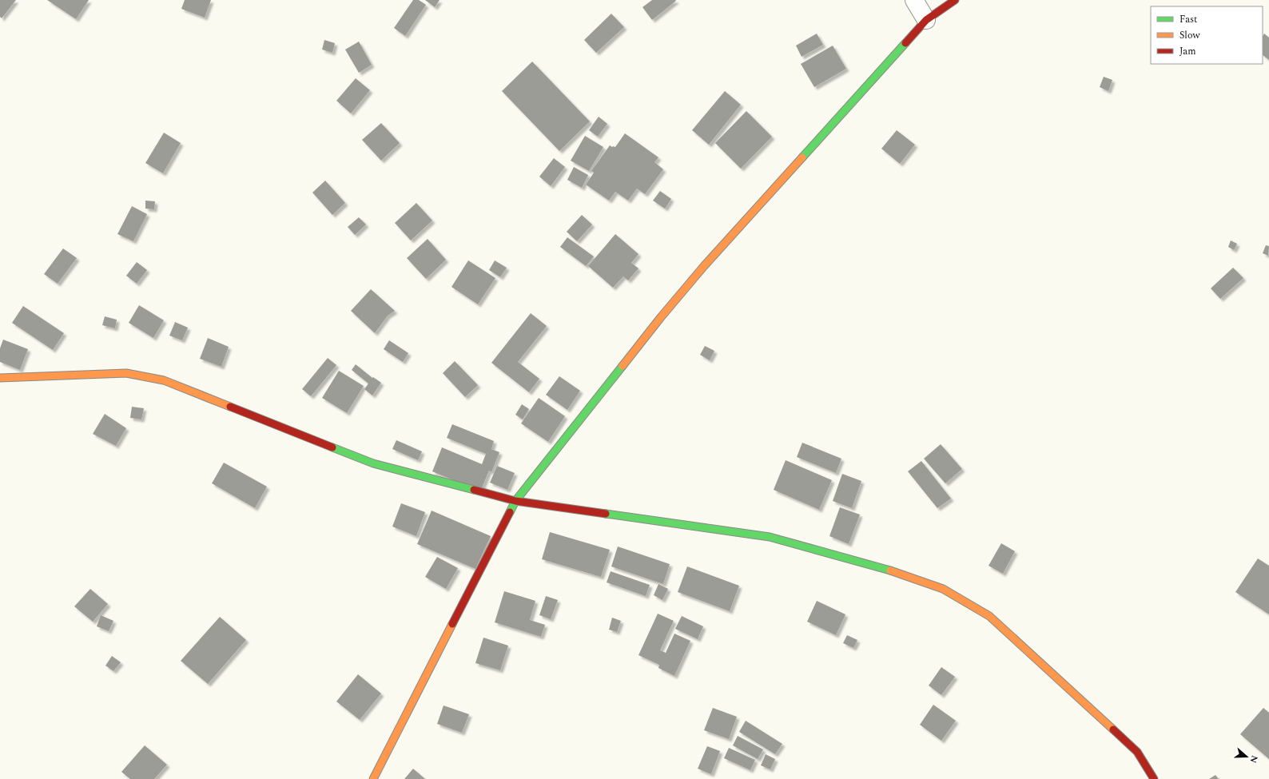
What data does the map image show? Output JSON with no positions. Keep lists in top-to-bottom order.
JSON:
{
  "legend": ["Fast", "Slow", "Jam"],
  "north": "right"
}
